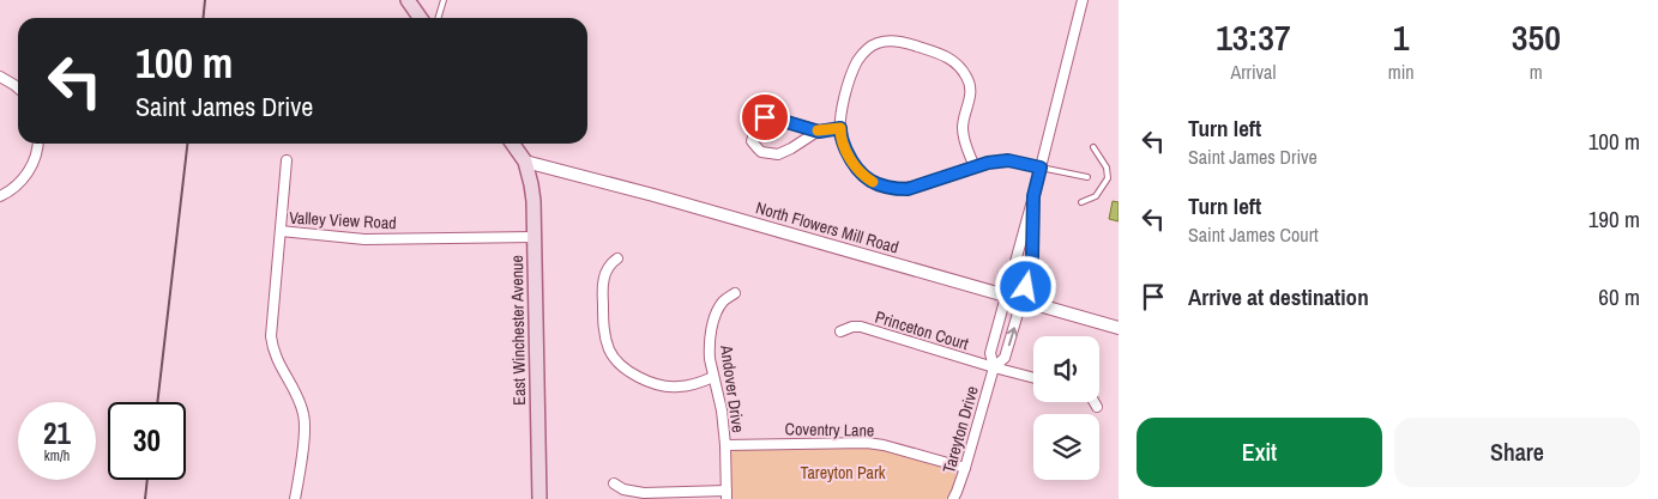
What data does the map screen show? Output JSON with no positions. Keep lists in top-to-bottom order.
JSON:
{
  "streets": {
    "main road": ["East Winchester Avenue"],
    "street": [
      "Valley View Road",
      "North Flowers Mill Road",
      "Princeton Court",
      "Andover Drive",
      "Coventry Lane",
      "Tareyton Drive"
    ]
  },
  "crossings": [
    ["Valley View Road", "East Winchester Avenue"],
    ["North Flowers Mill Road", "East Winchester Avenue"],
    ["North Flowers Mill Road", "Tareyton Drive"],
    ["Princeton Court", "Tareyton Drive"],
    ["Andover Drive", "Coventry Lane"],
    ["Coventry Lane", "Tareyton Drive"]
  ],
  "parks": ["Tareyton Park"],
  "page": {
    "eta": [
      "13:37",
      "Arrival",
      "1",
      "min",
      "350",
      "m"
    ],
    "turn": ["100 m", "Saint James Drive"],
    "list": [
      {
        "name": "Turn left",
        "note": "Saint James Drive",
        "value": "100 m"
      },
      {
        "name": "Turn left",
        "note": "Saint James Court",
        "value": "190 m"
      },
      {
        "name": "Arrive at destination",
        "value": "60 m"
      }
    ],
    "speed": "21 km/h",
    "limit": "30",
    "buttons": ["Exit", "Share"]
  }
}
